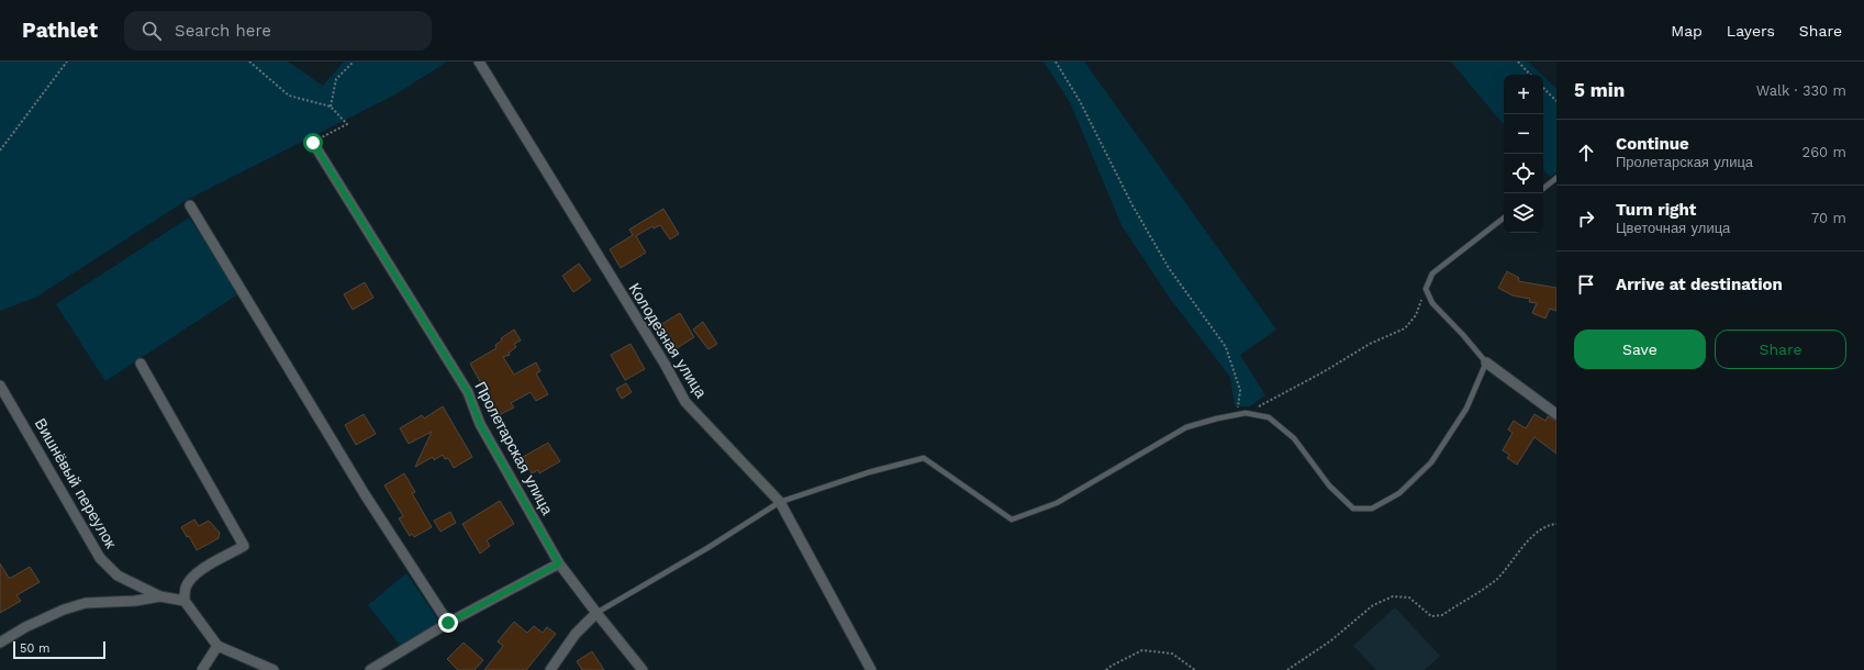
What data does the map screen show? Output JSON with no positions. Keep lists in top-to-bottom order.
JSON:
{
  "streets": {
    "street": ["Колодезная улица", "Пролетарская улица", "Вишнёвый переулок"]
  },
  "scale_bar": "50 m",
  "page": {
    "header": "Pathlet",
    "search": "Search here",
    "nav": ["Map", "Layers", "Share"],
    "heading": ["5 min", "Walk · 330 m"],
    "map_buttons": ["+", "−"],
    "list": [
      ["Continue", "Пролетарская улица", "260 m"],
      ["Turn right", "Цветочная улица", "70 m"],
      "Arrive at destination"
    ],
    "buttons": ["Save", "Share"],
    "scale": "50 m"
  }
}
